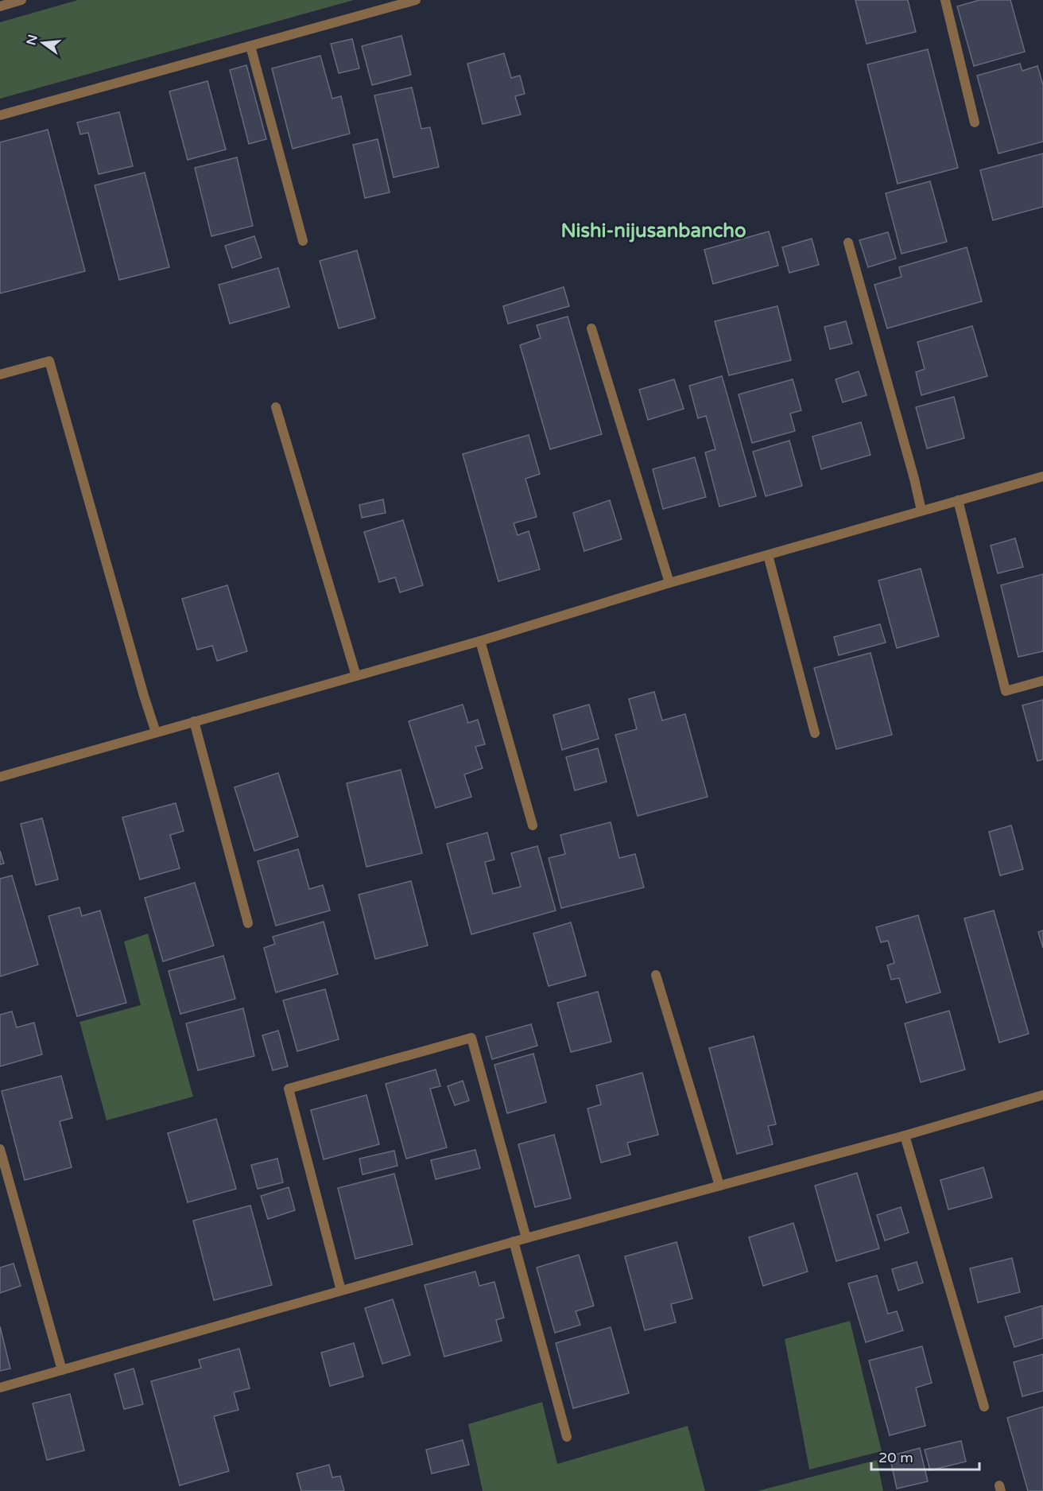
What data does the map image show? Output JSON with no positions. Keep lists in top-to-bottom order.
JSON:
{
  "districts": ["Nishi-nijusanbancho"],
  "scale_bar": "20 m",
  "north": "left"
}
